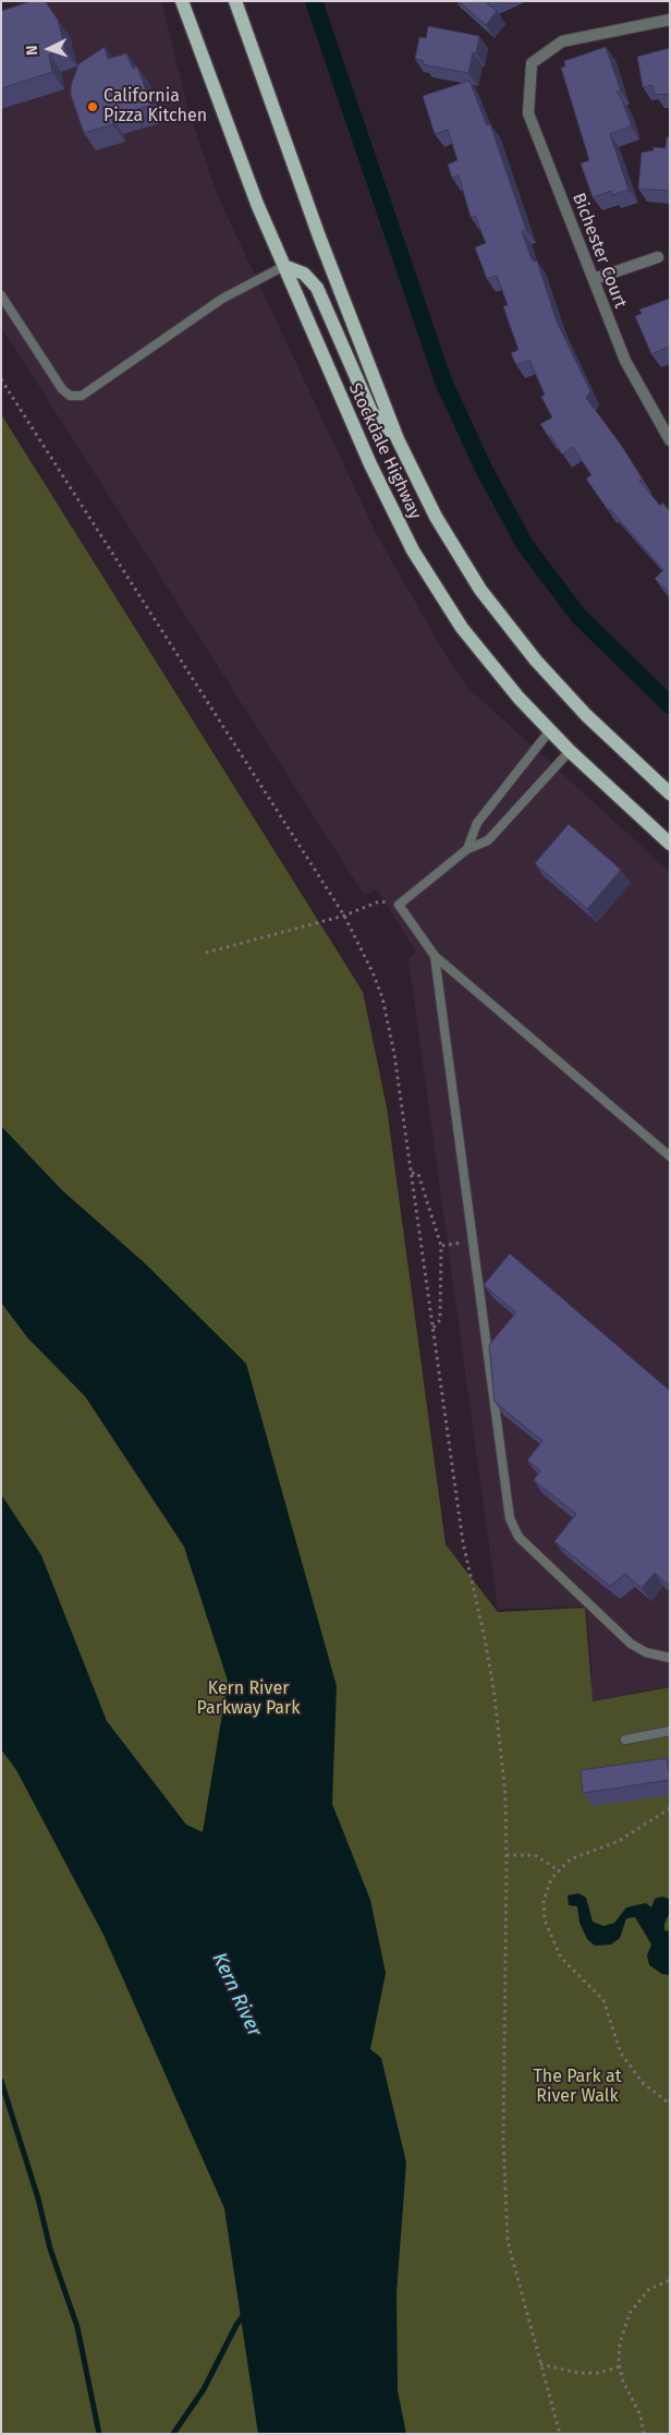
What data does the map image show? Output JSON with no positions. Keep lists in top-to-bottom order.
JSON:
{
  "streets": {
    "main road": ["Stockdale Highway"],
    "street": ["Bichester Court"]
  },
  "water": ["Kern River"],
  "parks": ["Kern River Parkway Park", "The Park at River Walk"],
  "places": ["California Pizza Kitchen"],
  "north": "left"
}
